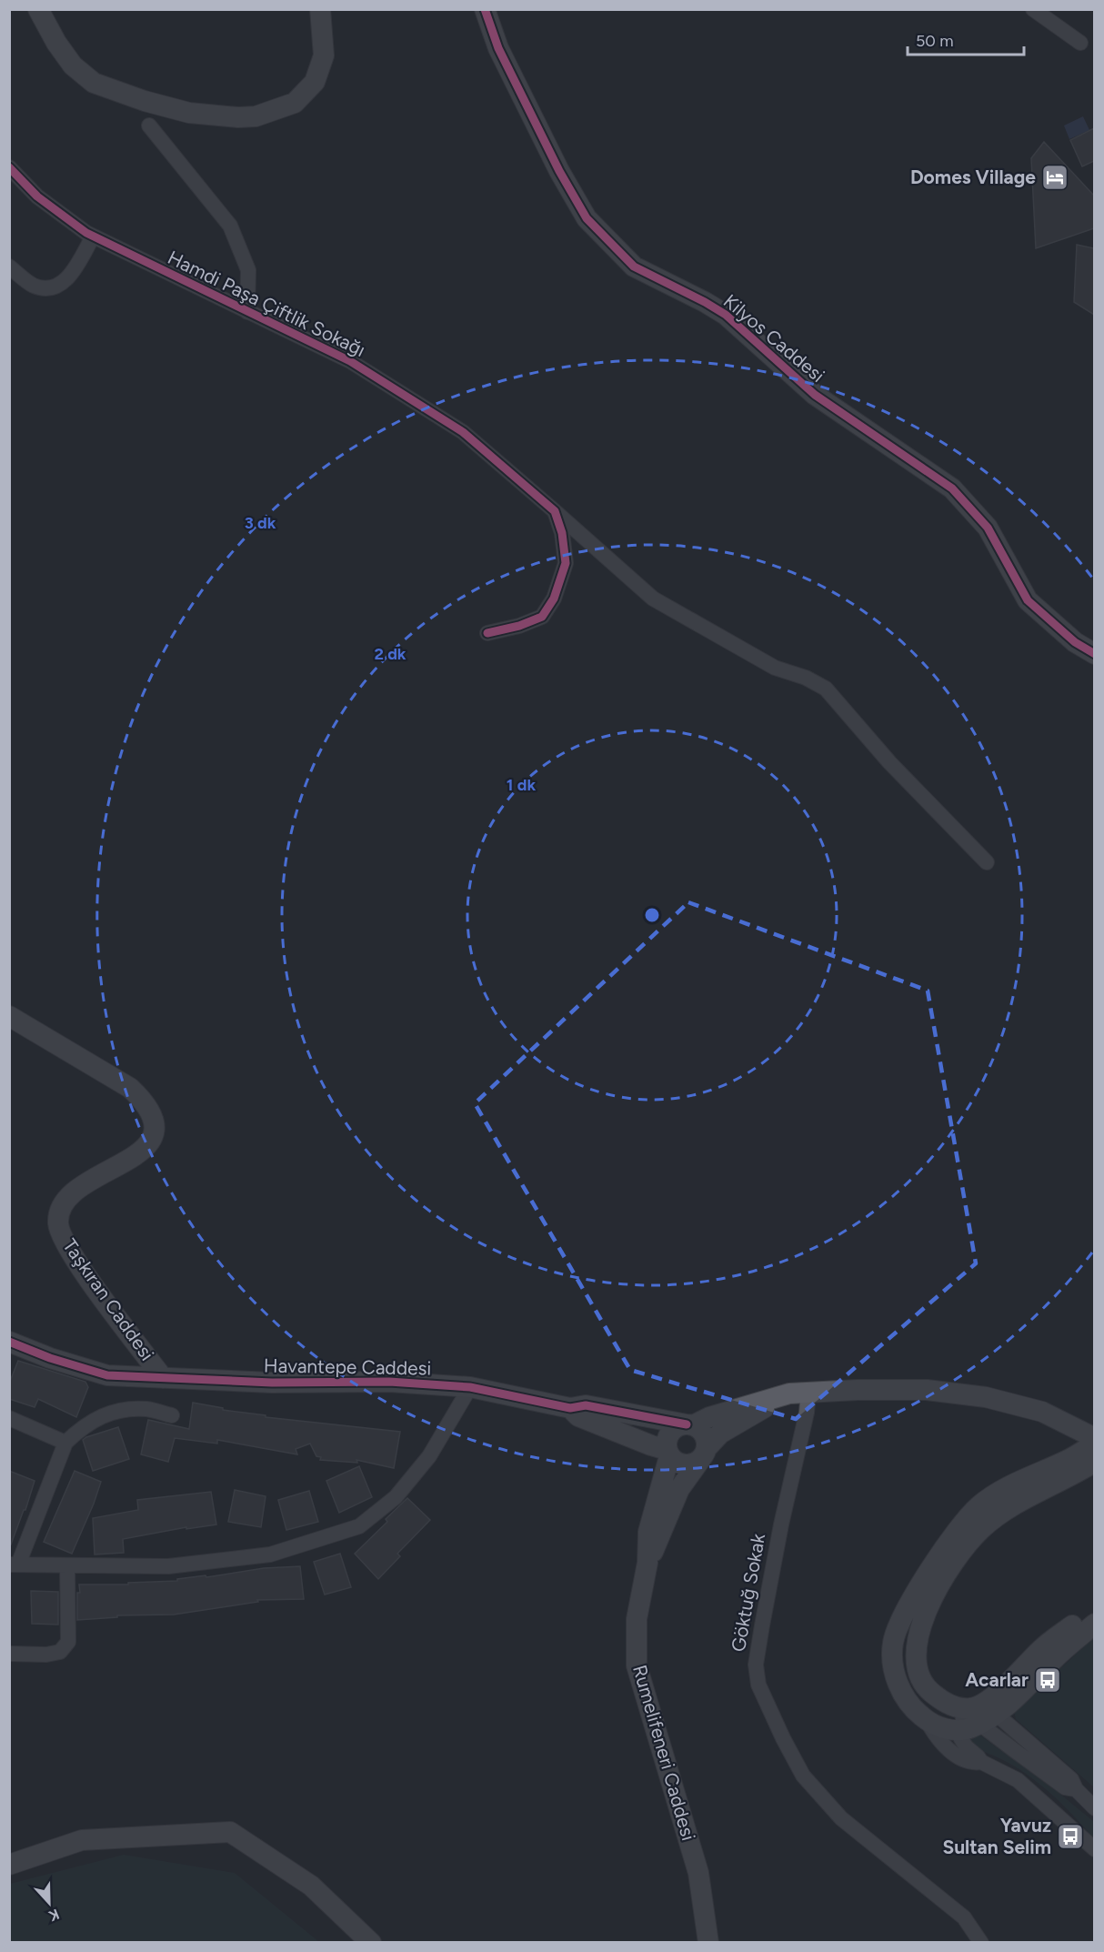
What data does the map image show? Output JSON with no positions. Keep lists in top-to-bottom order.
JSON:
{
  "streets": {
    "street": [
      "Hamdi Paşa Çiftlik Sokağı",
      "Kilyos Caddesi",
      "Taşkıran Caddesi",
      "Havantepe Caddesi",
      "Göktuğ Sokak",
      "Rumelifeneri Caddesi"
    ]
  },
  "crossings": [
    ["Taşkıran Caddesi", "Havantepe Caddesi"],
    ["Havantepe Caddesi", "Rumelifeneri Caddesi"],
    ["Göktuğ Sokak", "Rumelifeneri Caddesi"]
  ],
  "places": {
    "hotel": ["Domes Village"],
    "bus stop": ["Acarlar", "Yavuz Sultan Selim"]
  },
  "scale_bar": "50 m",
  "north": "bottom",
  "rings": ["3 dk", "2 dk", "1 dk"]
}
